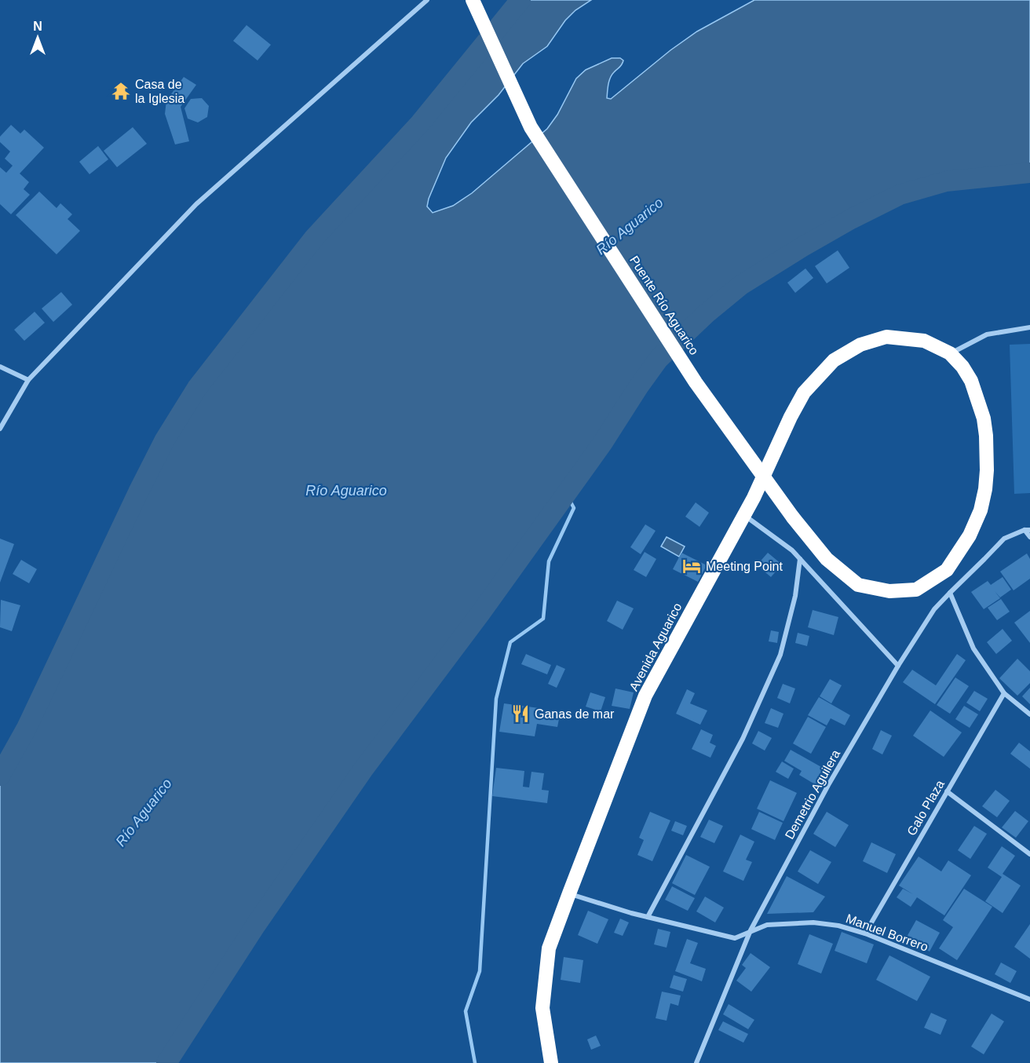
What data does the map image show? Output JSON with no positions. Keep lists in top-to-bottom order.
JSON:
{
  "streets": {
    "highway": ["Puente Río Aguarico", "Avenida Aguarico"],
    "street": ["Demetrio Aguilera", "Galo Plaza", "Manuel Borrero"]
  },
  "crossings": [
    ["Puente Río Aguarico", "Avenida Aguarico"],
    ["Avenida Aguarico", "Manuel Borrero"],
    ["Demetrio Aguilera", "Manuel Borrero"],
    ["Galo Plaza", "Manuel Borrero"]
  ],
  "water": ["Río Aguarico"],
  "places": {
    "temple": ["Casa de la Iglesia"],
    "hotel": ["Meeting Point"],
    "restaurant": ["Ganas de mar"]
  },
  "north": "top"
}
